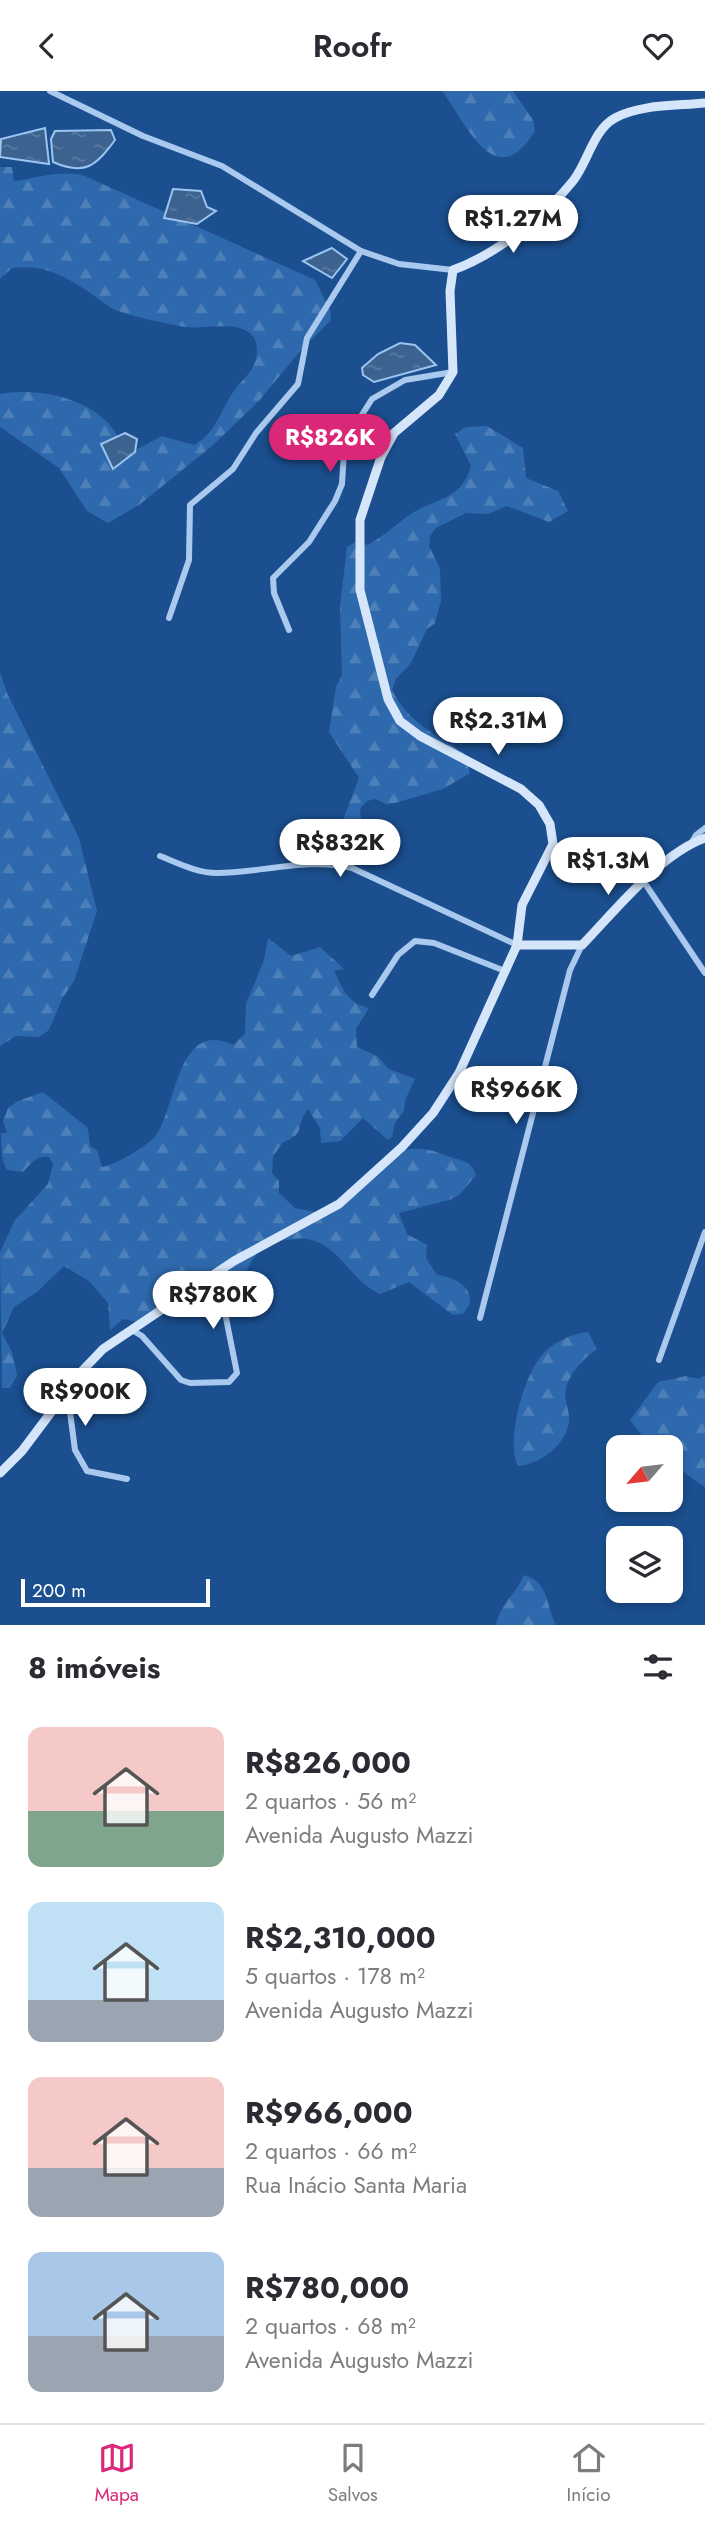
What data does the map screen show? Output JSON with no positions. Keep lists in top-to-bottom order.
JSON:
{
  "scale_bar": "200 m",
  "north": "bottom left",
  "page": {
    "header": "Roofr",
    "price": [
      "R$1.27M",
      "R$826K",
      "R$2.31M",
      "R$832K",
      "R$1.3M",
      "R$966K",
      "R$780K",
      "R$900K"
    ],
    "scale": "200 m",
    "heading": "8 imóveis",
    "list": [
      {
        "name": "R$826,000",
        "note": "2 quartos · 56 m² · Avenida Augusto Mazzi"
      },
      {
        "name": "R$2,310,000",
        "note": "5 quartos · 178 m² · Avenida Augusto Mazzi"
      },
      {
        "name": "R$966,000",
        "note": "2 quartos · 66 m² · Rua Inácio Santa Maria"
      },
      {
        "name": "R$780,000",
        "note": "2 quartos · 68 m² · Avenida Augusto Mazzi"
      }
    ],
    "tabs": ["Mapa", "Salvos", "Início"]
  }
}
